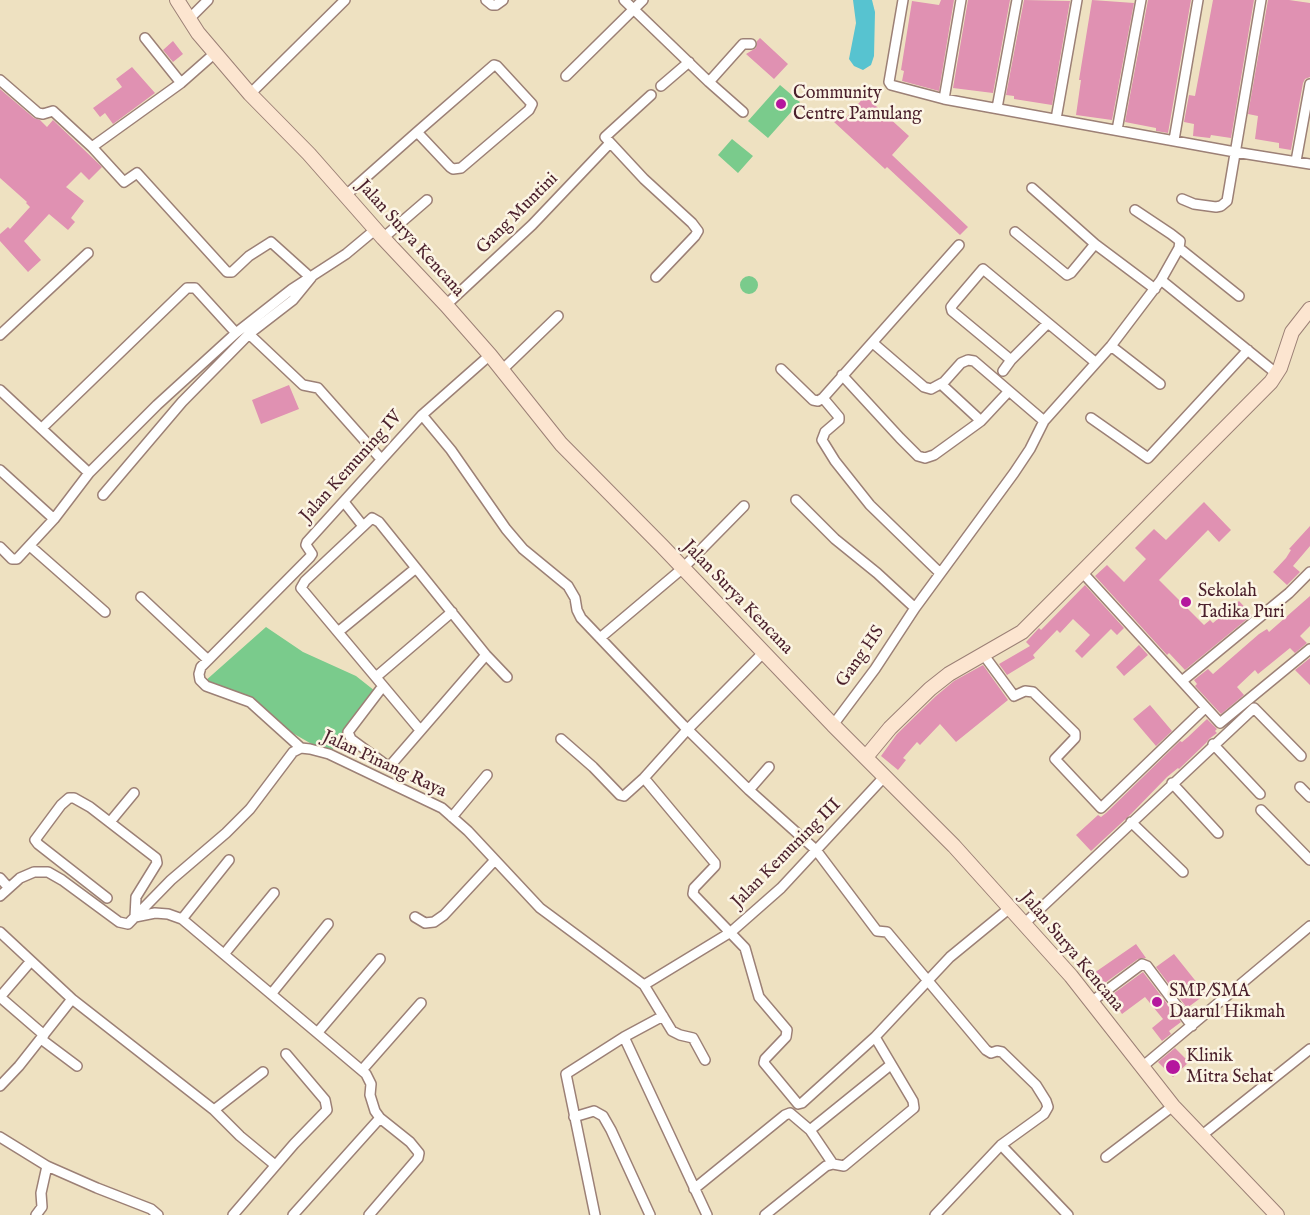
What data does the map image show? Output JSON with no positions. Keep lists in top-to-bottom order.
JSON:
{
  "streets": {
    "main road": ["Jalan Surya Kencana"],
    "street": [
      "Gang Muntini",
      "Jalan Kemuning IV",
      "Gang HS",
      "Jalan Pinang Raya",
      "Jalan Kemuning III"
    ]
  },
  "crossings": [
    ["Gang Muntini", "Jalan Surya Kencana"],
    ["Jalan Surya Kencana", "Jalan Kemuning IV"],
    ["Jalan Surya Kencana", "Gang HS"],
    ["Jalan Surya Kencana", "Jalan Kemuning III"],
    ["Jalan Pinang Raya", "Jalan Kemuning III"]
  ],
  "places": [
    "Community Centre Pamulang",
    "Sekolah Tadika Puri",
    "SMP/SMA Daarul Hikmah",
    "Klinik Mitra Sehat"
  ]
}
